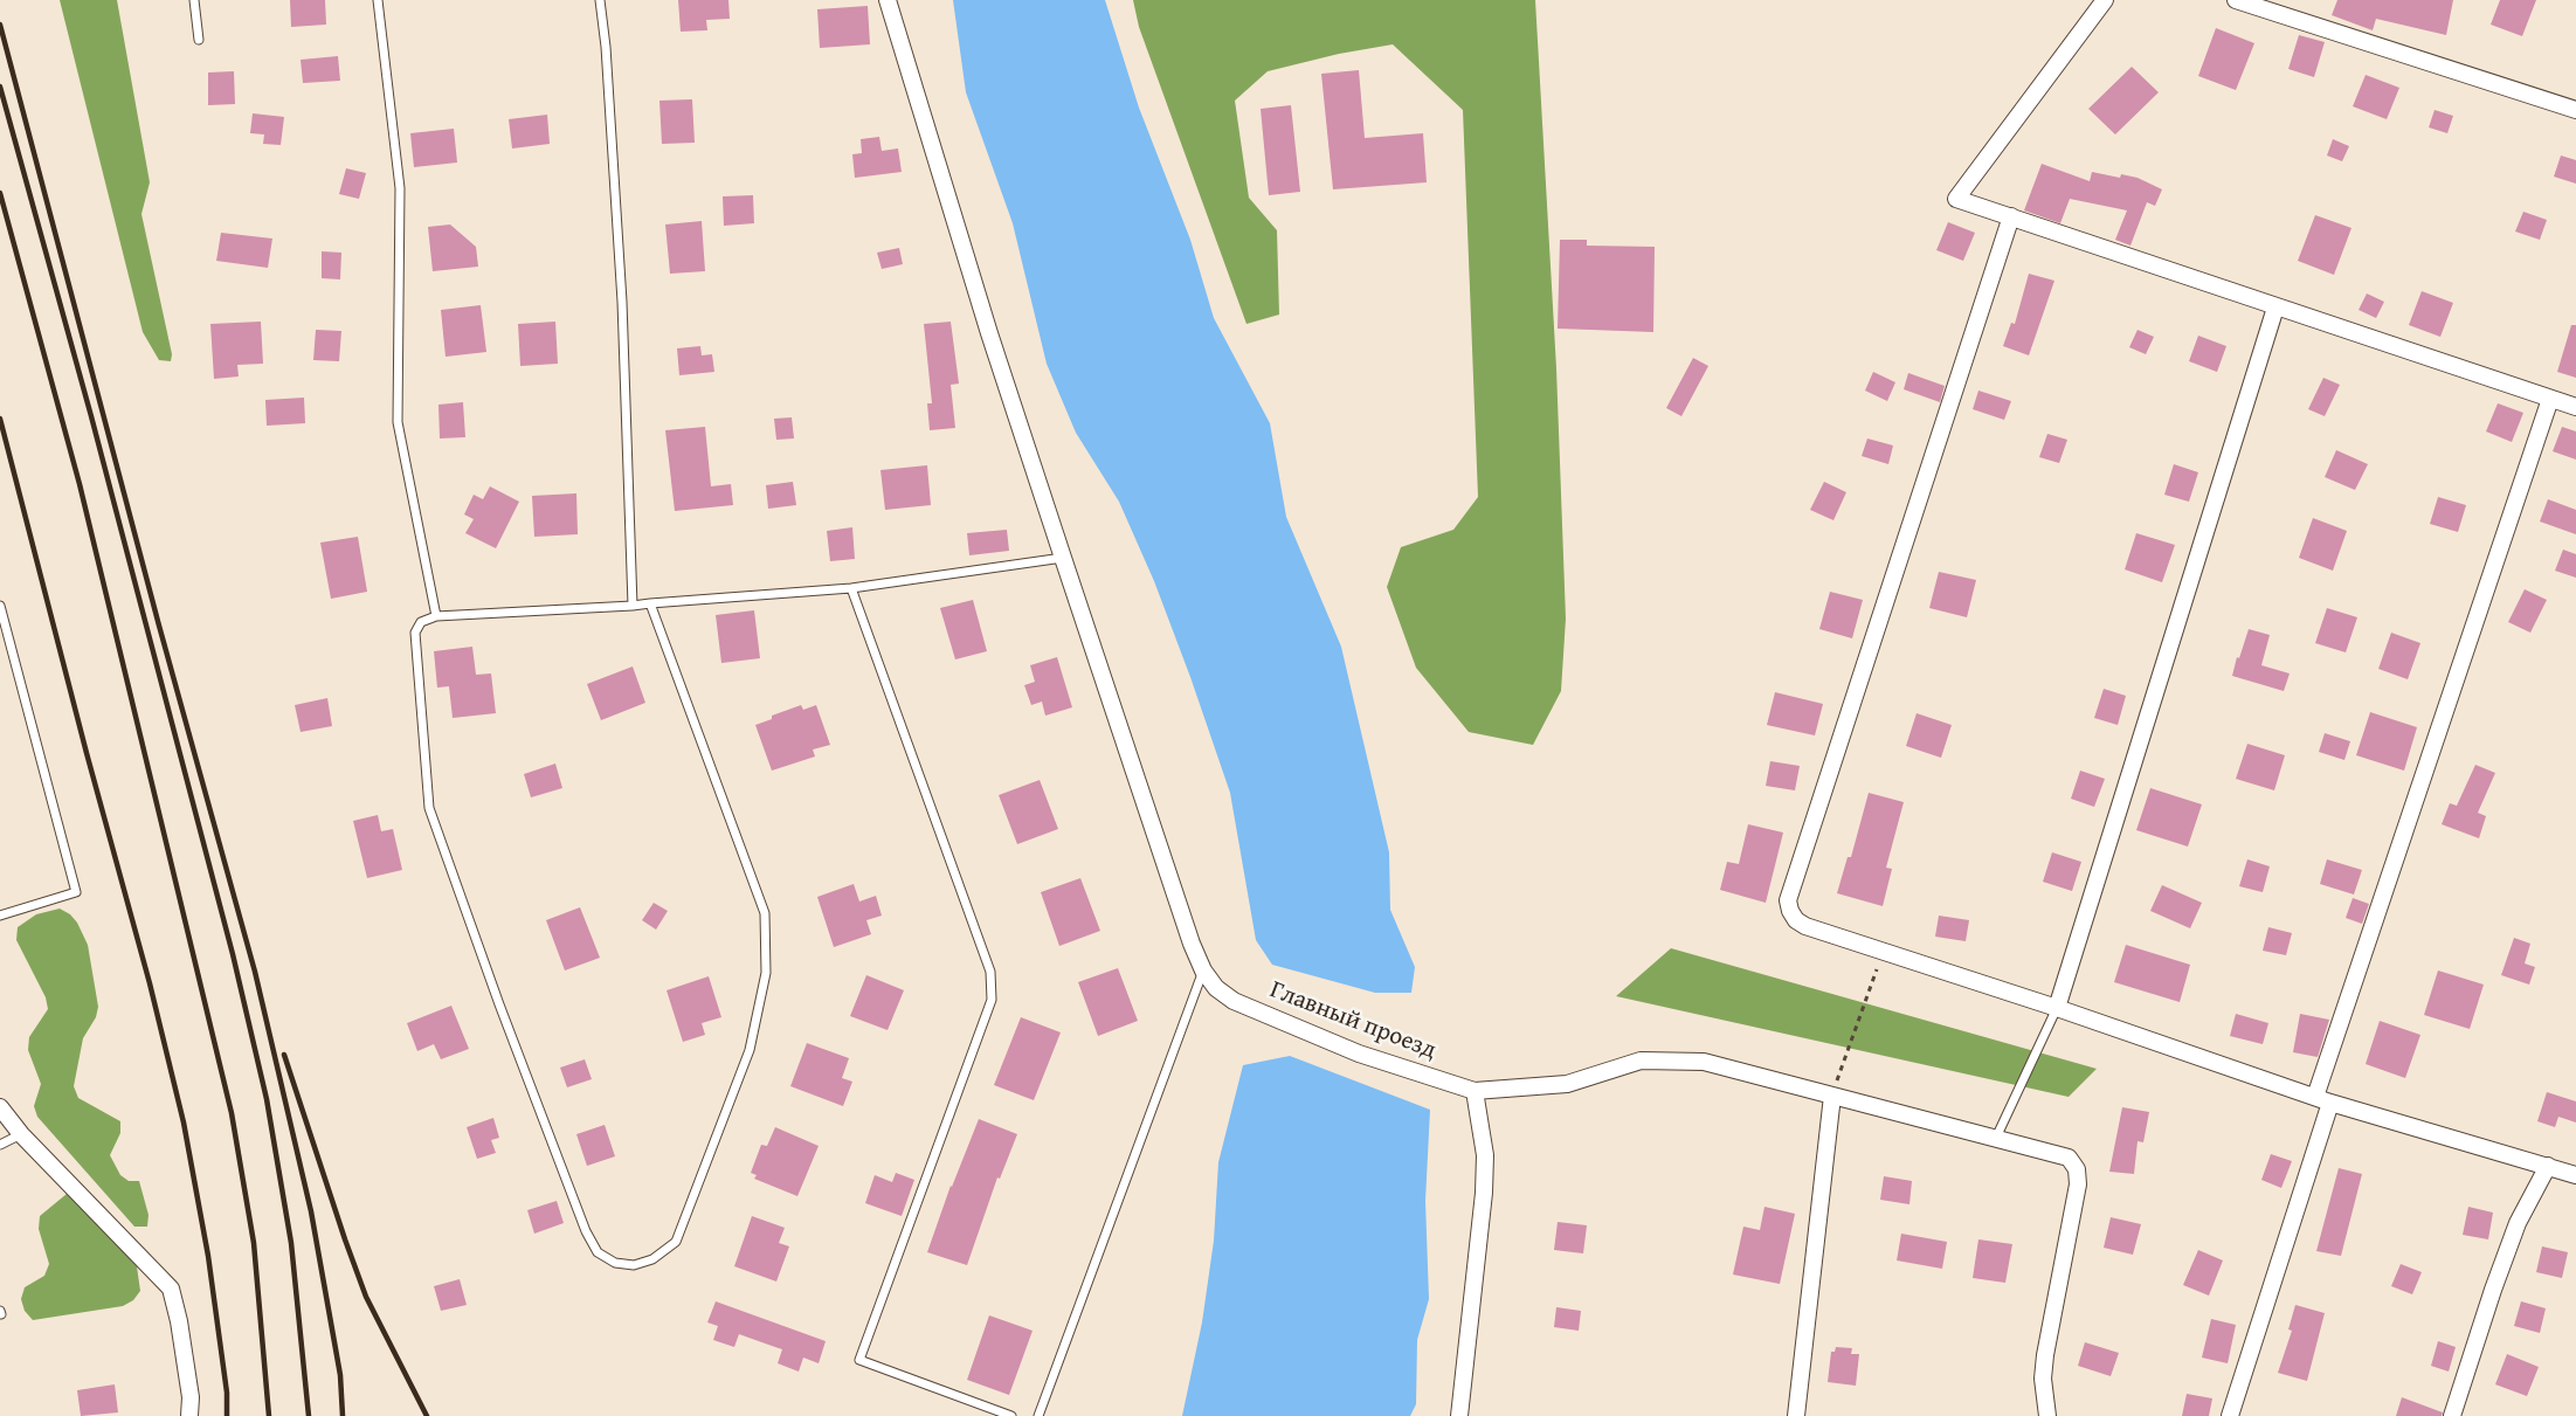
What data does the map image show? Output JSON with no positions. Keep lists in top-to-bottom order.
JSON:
{
  "streets": {
    "street": ["Главный проезд"]
  }
}
